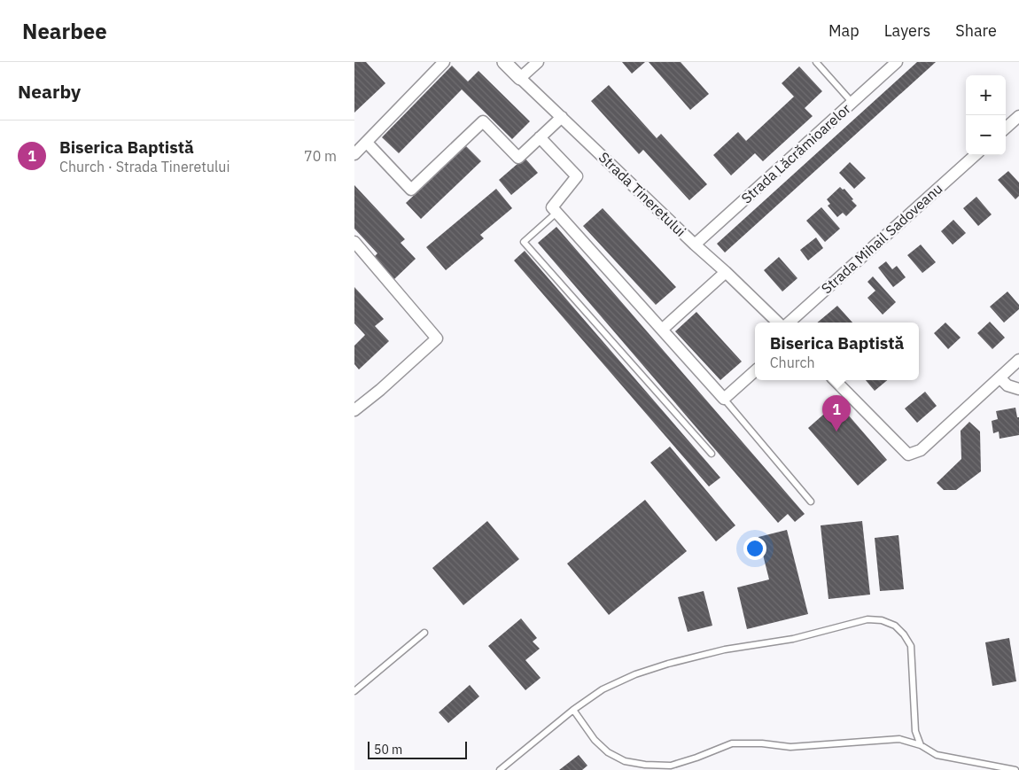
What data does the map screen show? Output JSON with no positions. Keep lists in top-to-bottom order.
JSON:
{
  "streets": {
    "street": ["Strada Lăcrămioarelor", "Strada Tineretului", "Strada Mihail Sadoveanu"]
  },
  "crossings": [
    ["Strada Lăcrămioarelor", "Strada Tineretului"]
  ],
  "scale_bar": "50 m",
  "page": {
    "header": "Nearbee",
    "nav": ["Map", "Layers", "Share"],
    "heading": "Nearby",
    "map_buttons": ["+", "−"],
    "list": [
      {
        "mark": "1",
        "name": "Biserica Baptistă",
        "note": "Church · Strada Tineretului",
        "value": "70 m"
      }
    ],
    "popup": ["Biserica Baptistă", "Church"],
    "pins": "1",
    "scale": "50 m"
  }
}
